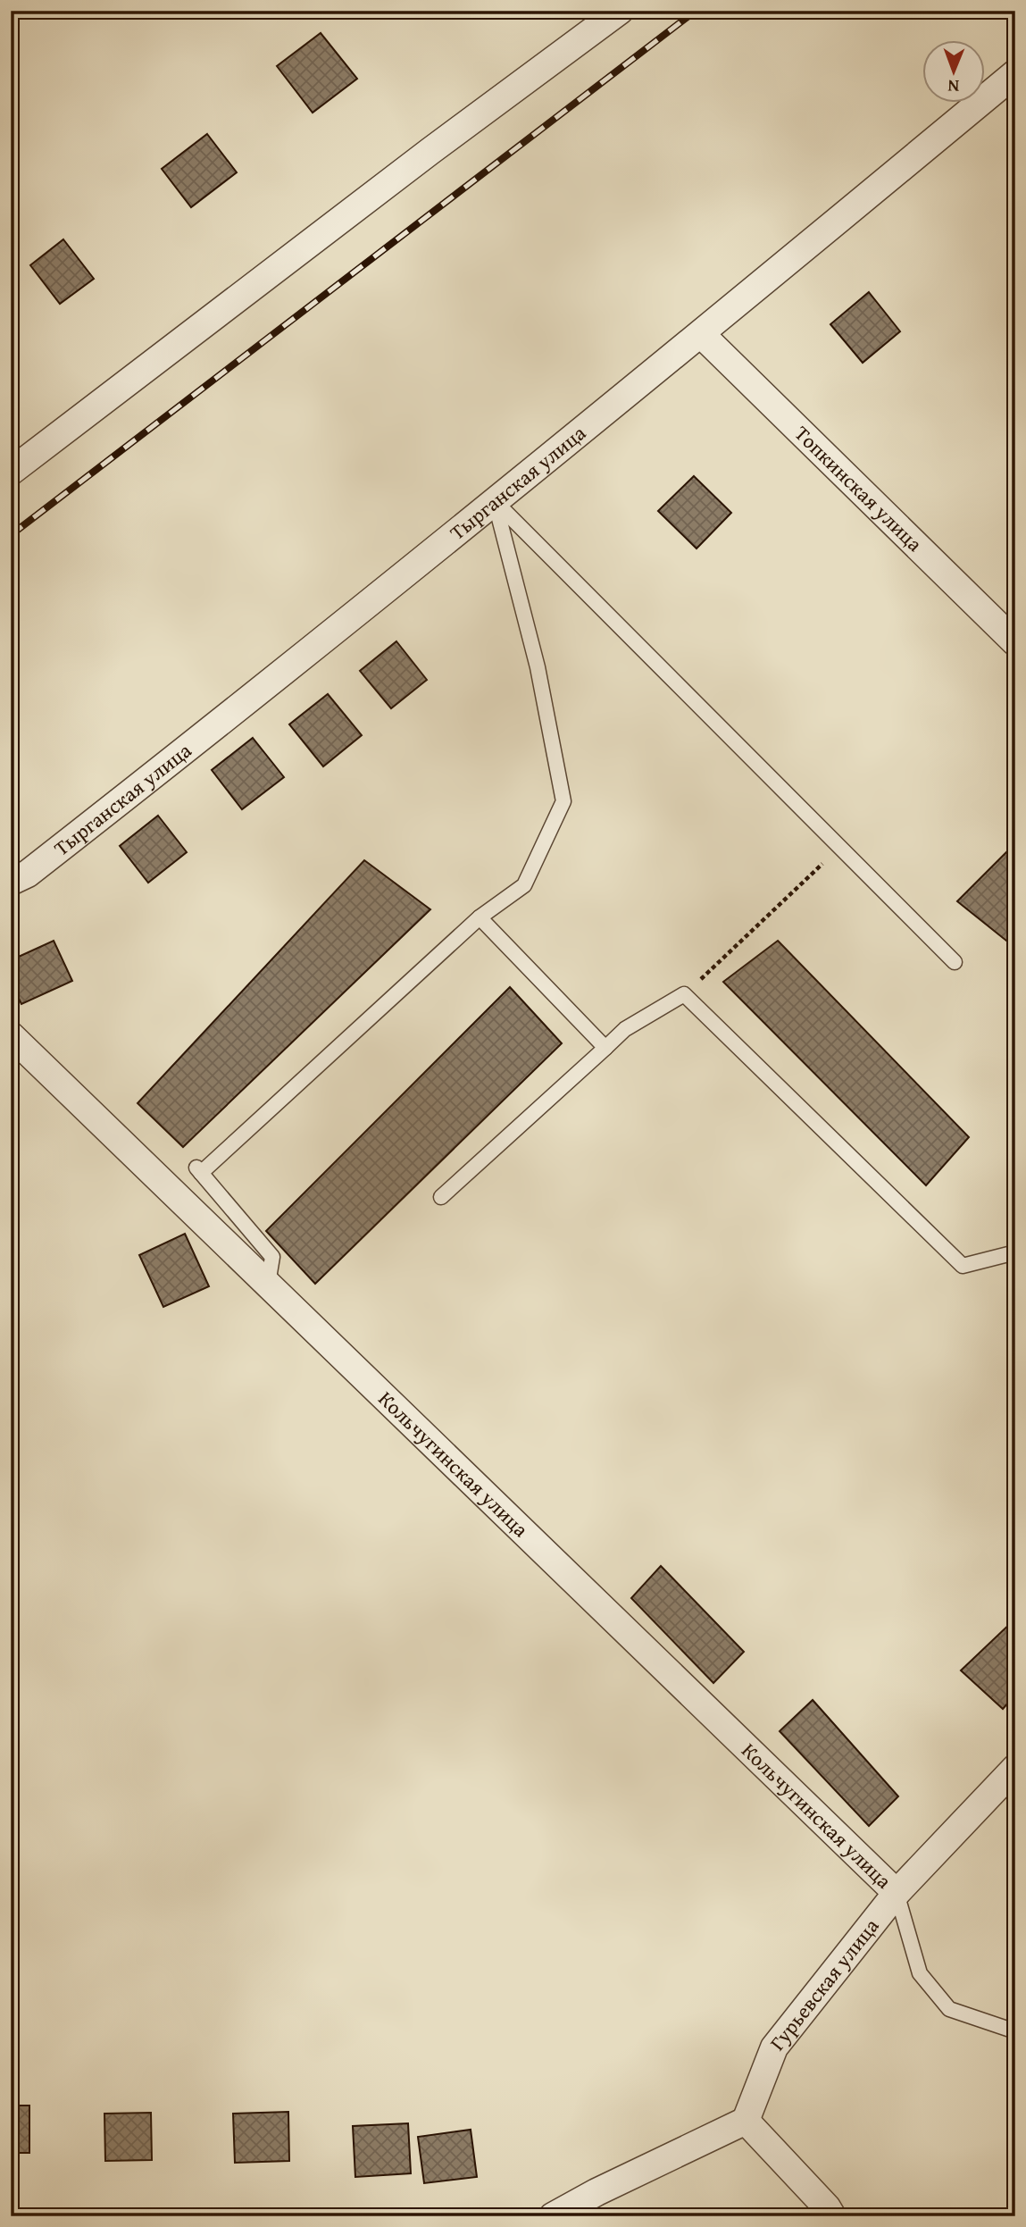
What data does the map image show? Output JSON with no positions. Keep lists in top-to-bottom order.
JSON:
{
  "streets": {
    "street": [
      "Тырганская улица",
      "Топкинская улица",
      "Кольчугинская улица",
      "Гурьевская улица"
    ]
  },
  "crossings": [
    ["Тырганская улица", "Топкинская улица"],
    ["Кольчугинская улица", "Гурьевская улица"]
  ],
  "north": "bottom"
}
